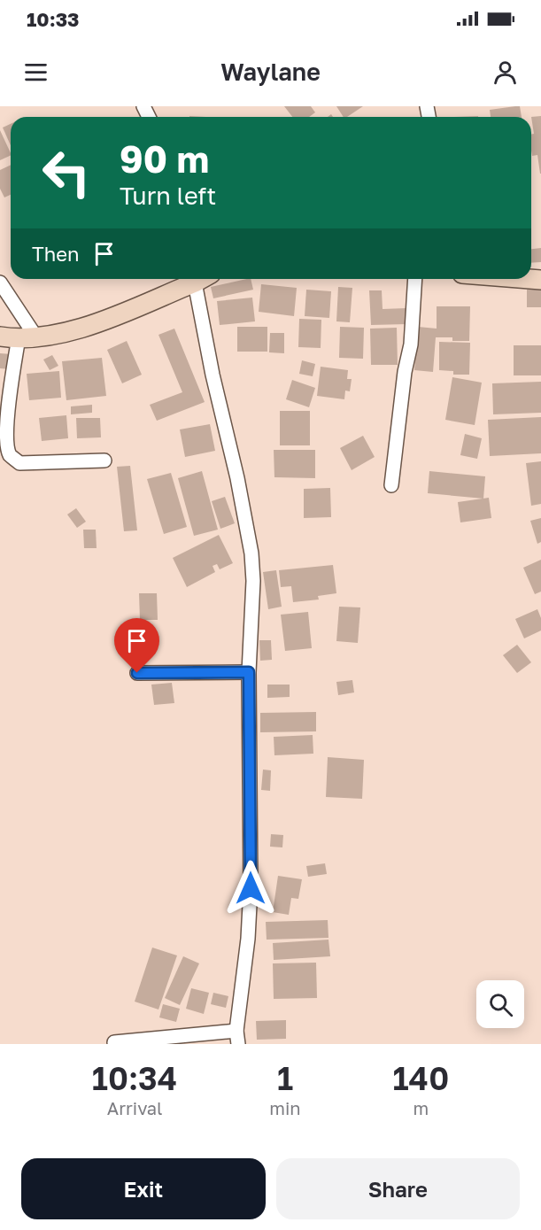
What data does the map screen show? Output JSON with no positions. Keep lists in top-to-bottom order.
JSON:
{
  "page": {
    "status": "10:33",
    "header": "Waylane",
    "turn": ["90 m", "Turn left"],
    "then": "Then",
    "eta": [
      "10:34",
      "Arrival",
      "1",
      "min",
      "140",
      "m"
    ],
    "buttons": ["Exit", "Share"]
  }
}
